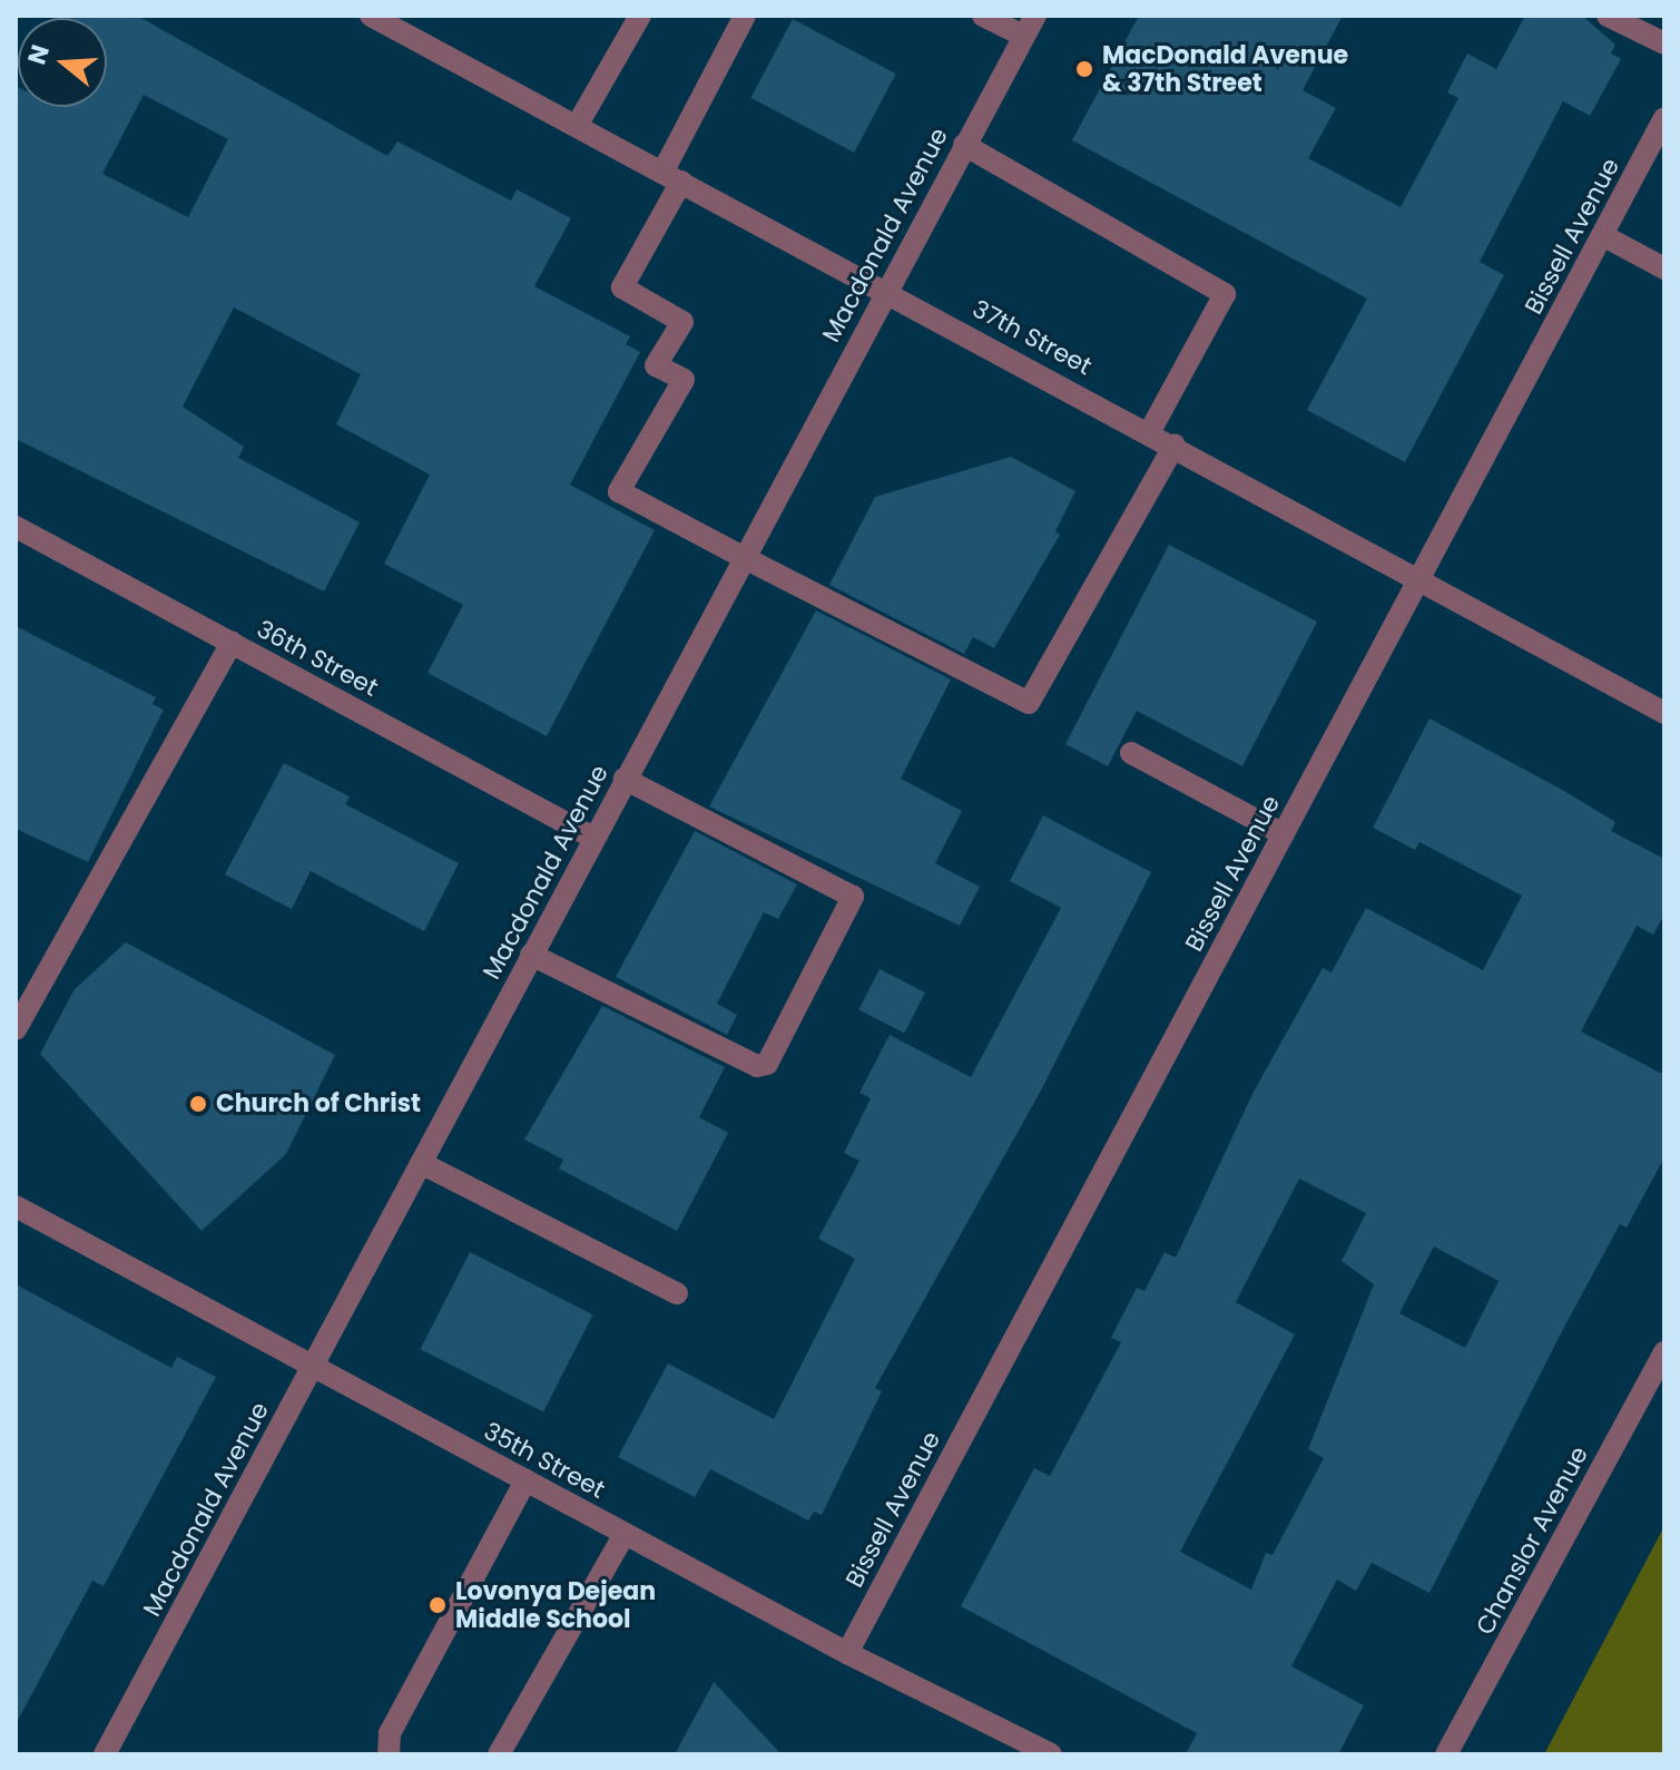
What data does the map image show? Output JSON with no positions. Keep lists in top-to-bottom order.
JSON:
{
  "streets": {
    "street": [
      "Macdonald Avenue",
      "Bissell Avenue",
      "37th Street",
      "36th Street",
      "35th Street",
      "Chanslor Avenue"
    ]
  },
  "crossings": [
    ["Macdonald Avenue", "37th Street"],
    ["Macdonald Avenue", "36th Street"],
    ["Macdonald Avenue", "35th Street"],
    ["Bissell Avenue", "37th Street"],
    ["Bissell Avenue", "35th Street"]
  ],
  "places": ["MacDonald Avenue & 37th Street", "Church of Christ", "Lovonya Dejean Middle School"],
  "north": "left"
}
